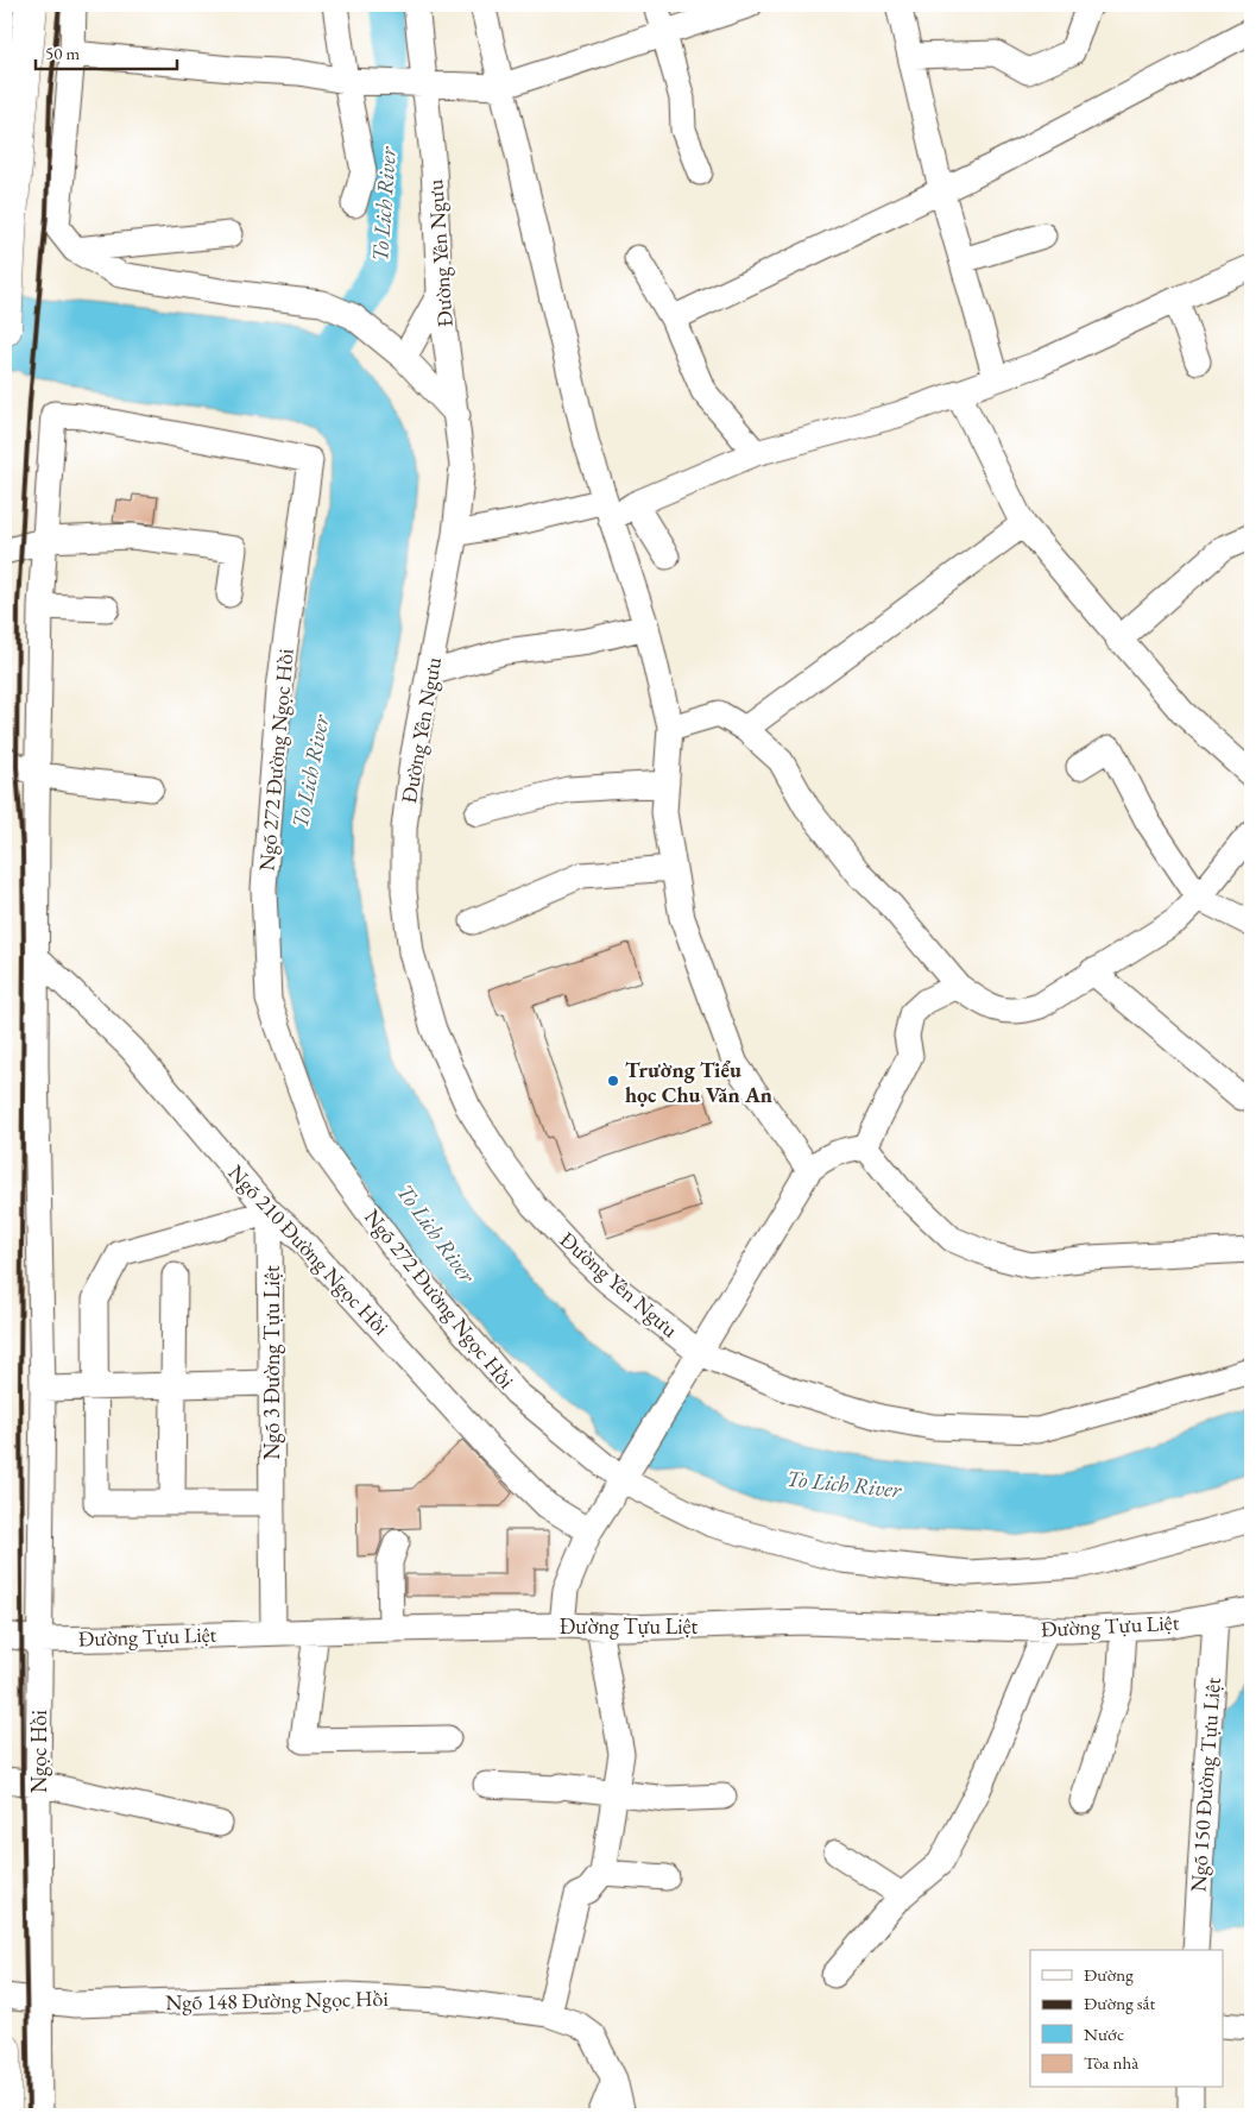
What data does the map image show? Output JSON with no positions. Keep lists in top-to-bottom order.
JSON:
{
  "streets": {
    "street": [
      "Đường Yên Ngưu",
      "Ngõ 272 Đường Ngọc Hồi",
      "Ngõ 210 Đường Ngọc Hồi",
      "Ngõ 3 Đường Tựu Liệt",
      "Đường Tựu Liệt",
      "Ngọc Hồi",
      "Ngõ 150 Đường Tựu Liệt",
      "Ngõ 148 Đường Ngọc Hồi"
    ]
  },
  "crossings": [
    ["Ngõ 272 Đường Ngọc Hồi", "Ngọc Hồi"],
    ["Ngõ 210 Đường Ngọc Hồi", "Ngõ 3 Đường Tựu Liệt"],
    ["Ngõ 210 Đường Ngọc Hồi", "Ngọc Hồi"],
    ["Ngõ 3 Đường Tựu Liệt", "Đường Tựu Liệt"],
    ["Đường Tựu Liệt", "Ngọc Hồi"],
    ["Đường Tựu Liệt", "Ngõ 150 Đường Tựu Liệt"],
    ["Ngọc Hồi", "Ngõ 148 Đường Ngọc Hồi"]
  ],
  "water": ["To Lich River"],
  "places": ["Trường Tiểu học Chu Văn An"],
  "legend": [
    "Đường",
    "Đường sắt",
    "Nước",
    "Tòa nhà"
  ],
  "scale_bar": "50 m"
}
